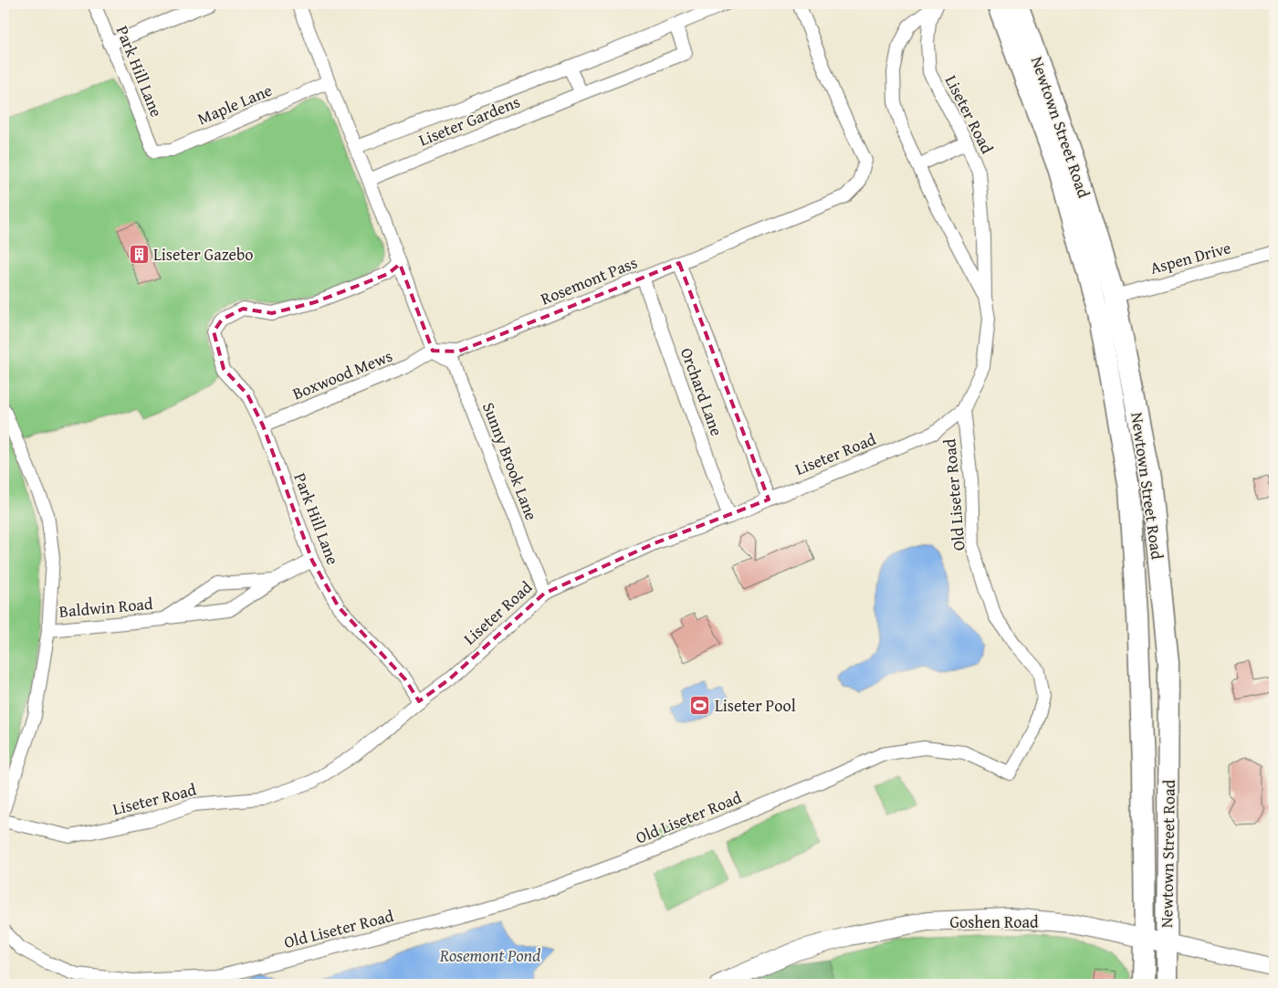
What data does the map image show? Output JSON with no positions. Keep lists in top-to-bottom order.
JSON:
{
  "streets": {
    "main road": ["Newtown Street Road", "Goshen Road"],
    "street": [
      "Park Hill Lane",
      "Maple Lane",
      "Liseter Road",
      "Liseter Gardens",
      "Aspen Drive",
      "Rosemont Pass",
      "Boxwood Mews",
      "Orchard Lane",
      "Sunny Brook Lane",
      "Old Liseter Road",
      "Baldwin Road"
    ]
  },
  "crossings": [
    ["Park Hill Lane", "Maple Lane"],
    ["Park Hill Lane", "Liseter Road"],
    ["Park Hill Lane", "Boxwood Mews"],
    ["Park Hill Lane", "Baldwin Road"],
    ["Liseter Road", "Orchard Lane"],
    ["Liseter Road", "Sunny Brook Lane"],
    ["Liseter Road", "Old Liseter Road"],
    ["Newtown Street Road", "Aspen Drive"],
    ["Newtown Street Road", "Goshen Road"],
    ["Rosemont Pass", "Boxwood Mews"],
    ["Rosemont Pass", "Orchard Lane"],
    ["Rosemont Pass", "Sunny Brook Lane"],
    ["Boxwood Mews", "Sunny Brook Lane"]
  ],
  "water": ["Rosemont Pond"],
  "places": {
    "building": ["Liseter Gazebo"],
    "sports": ["Liseter Pool"]
  }
}
